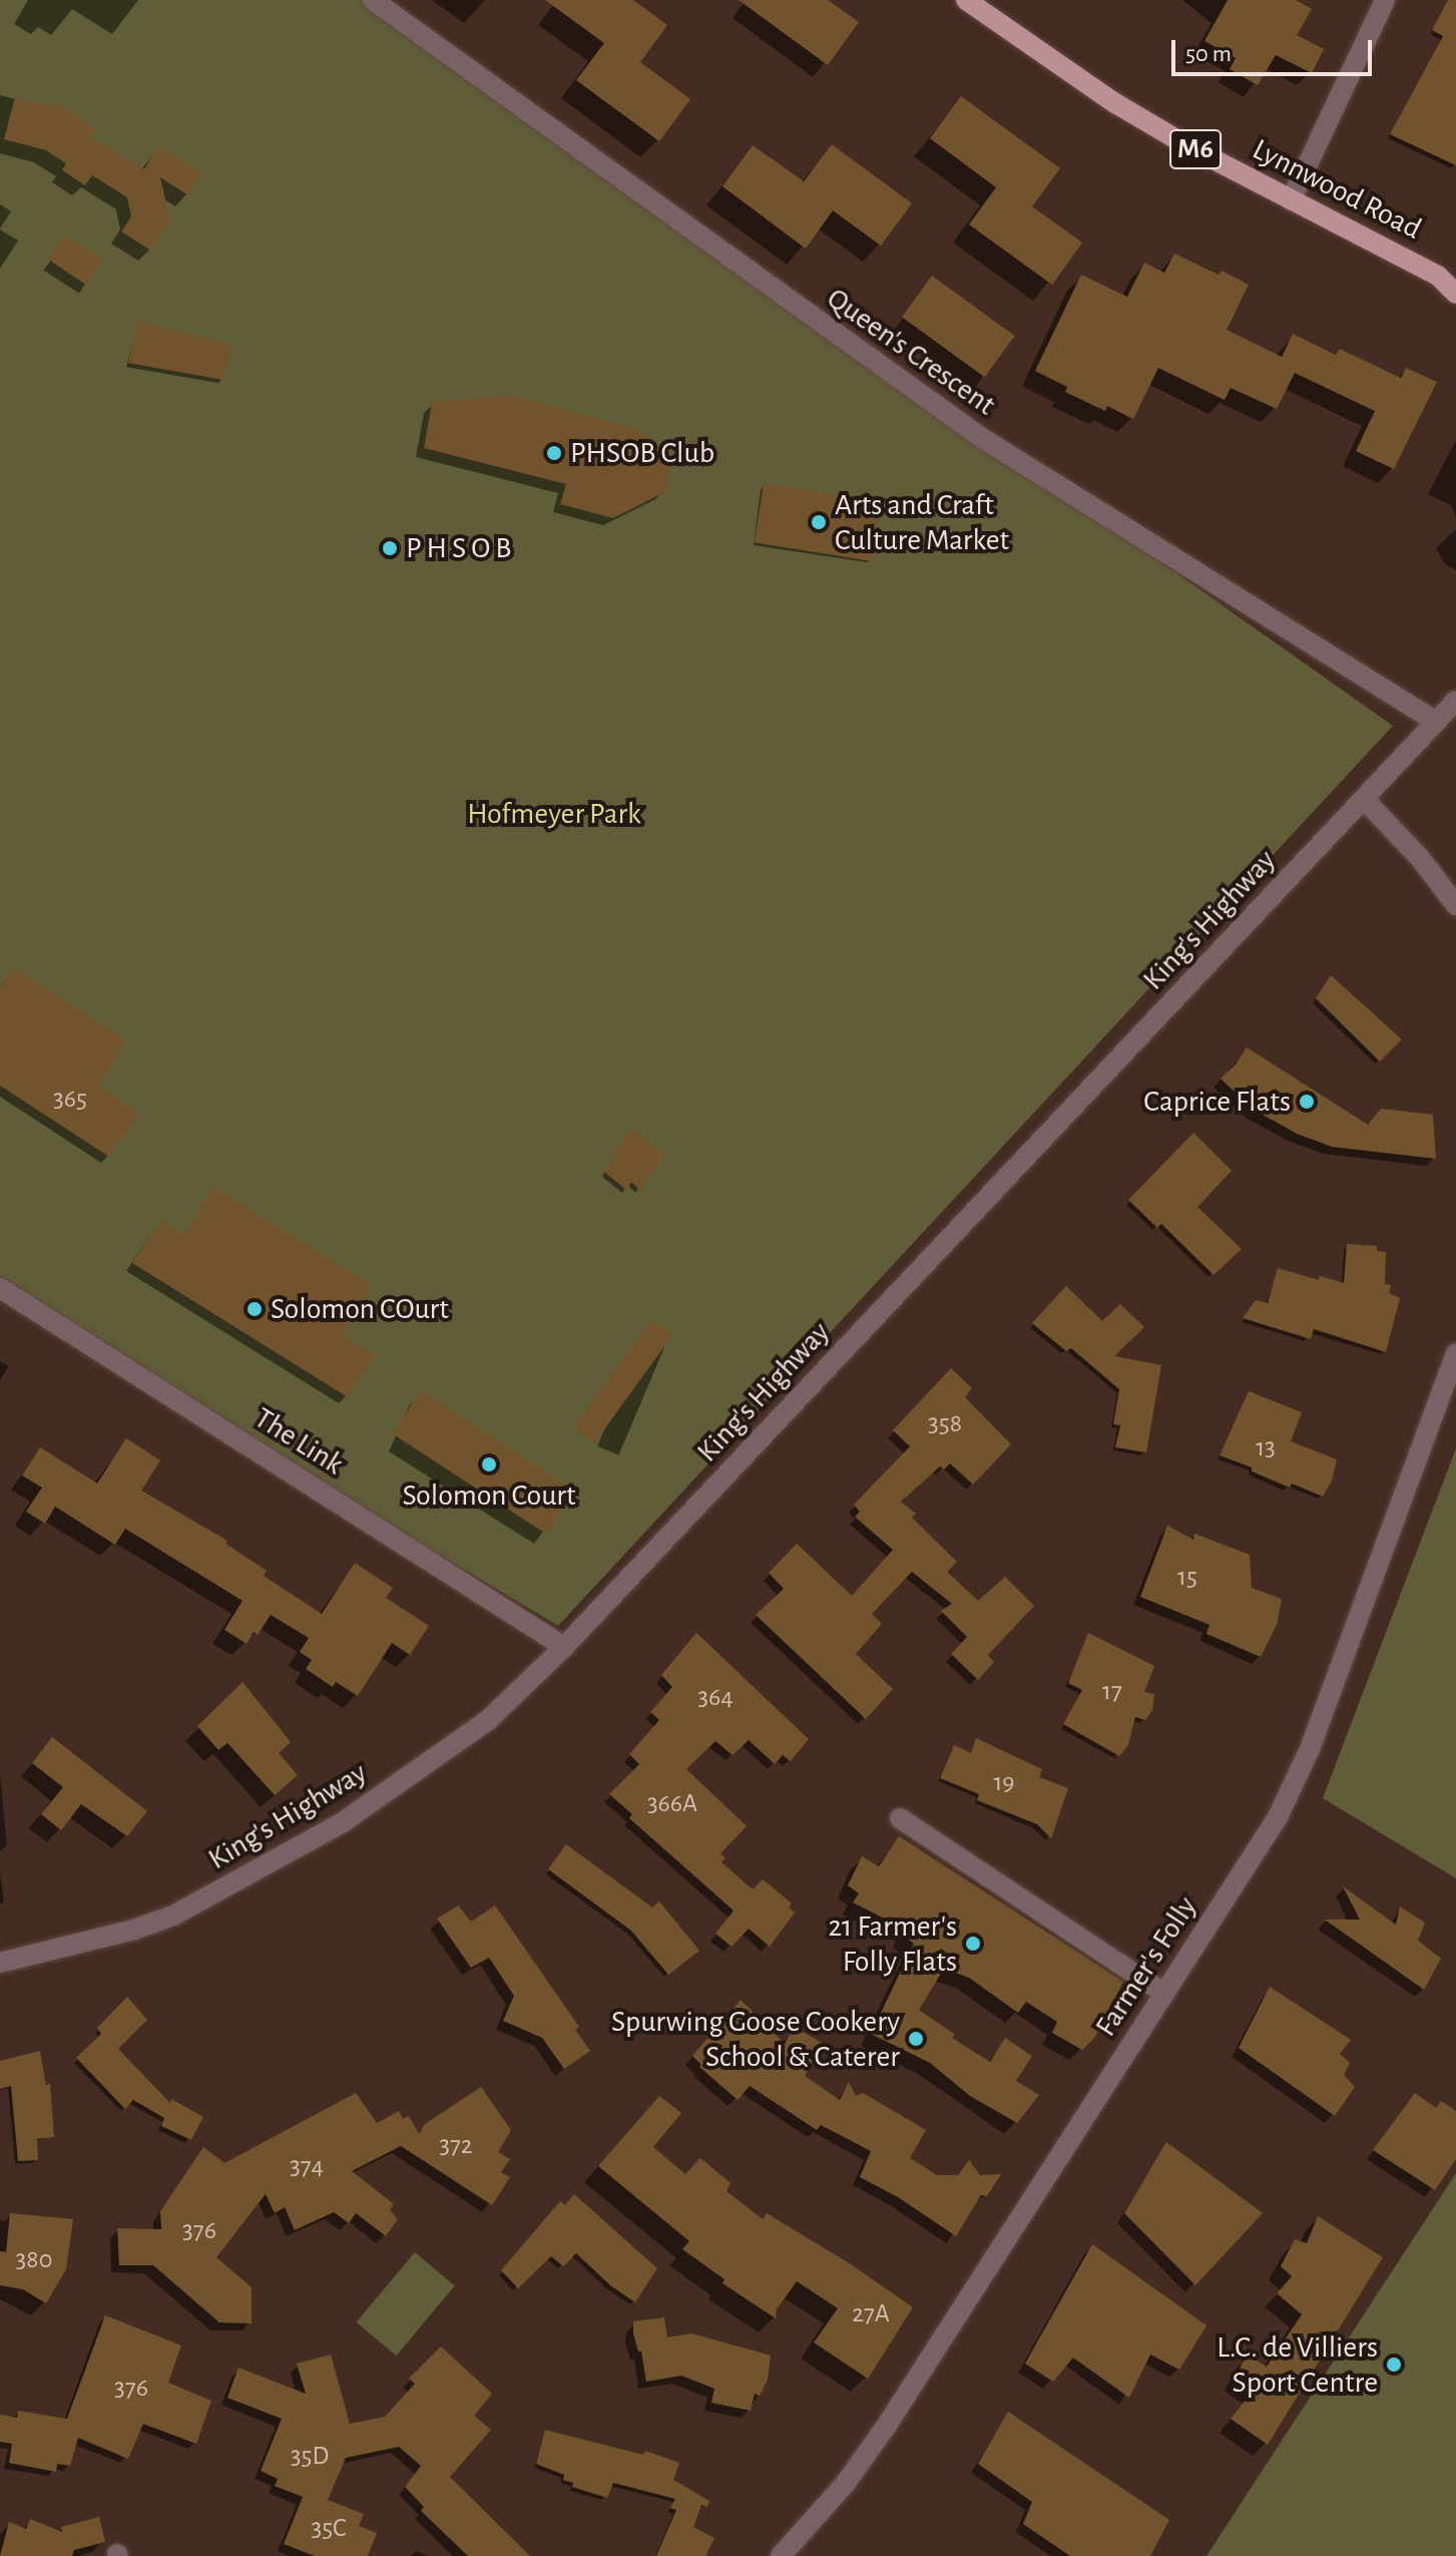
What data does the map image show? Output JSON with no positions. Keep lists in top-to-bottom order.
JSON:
{
  "streets": {
    "main road": ["M6", "Lynnwood Road"],
    "street": [
      "Queen's Crescent",
      "King's Highway",
      "The Link",
      "Farmer's Folly"
    ]
  },
  "crossings": [
    ["Queen's Crescent", "King's Highway"],
    ["King's Highway", "The Link"]
  ],
  "parks": ["Hofmeyer Park"],
  "places": [
    "PHSOB Club",
    "Arts and Craft Culture Market",
    "P H S O B",
    "Caprice Flats",
    "Solomon COurt",
    "Solomon Court",
    "21 Farmer's Folly Flats",
    "Spurwing Goose Cookery School & Caterer",
    "L.C. de Villiers Sport Centre"
  ],
  "house_numbers": [
    "365",
    "358",
    "13",
    "15",
    "17",
    "364",
    "19",
    "366A",
    "372",
    "374",
    "376",
    "380",
    "27A",
    "376",
    "35D",
    "35C"
  ],
  "scale_bar": "50 m"
}
